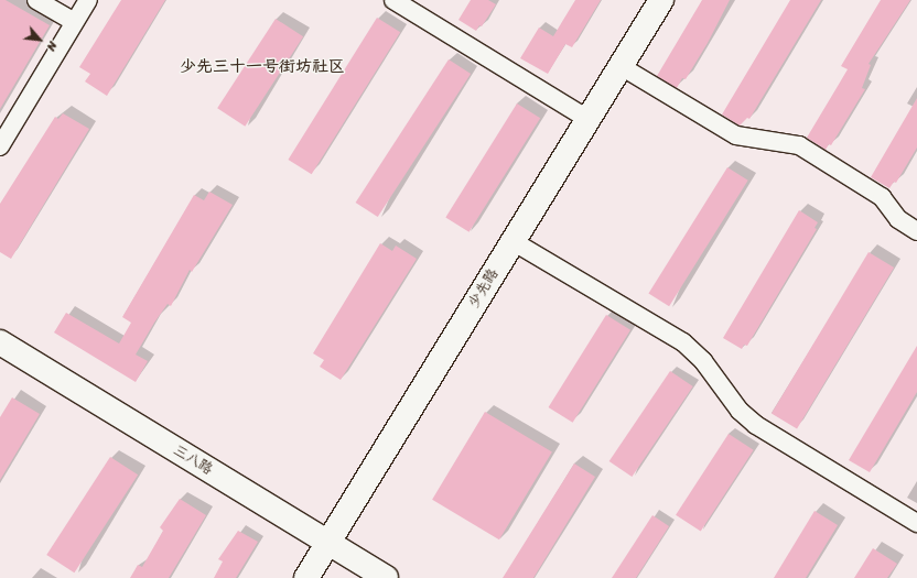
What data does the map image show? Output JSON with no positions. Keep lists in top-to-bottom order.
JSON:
{
  "streets": {
    "main road": ["少先路", "三八路"]
  },
  "crossings": [
    ["少先路", "三八路"]
  ],
  "districts": ["少先三十一号街坊社区"],
  "north": "bottom right"
}
